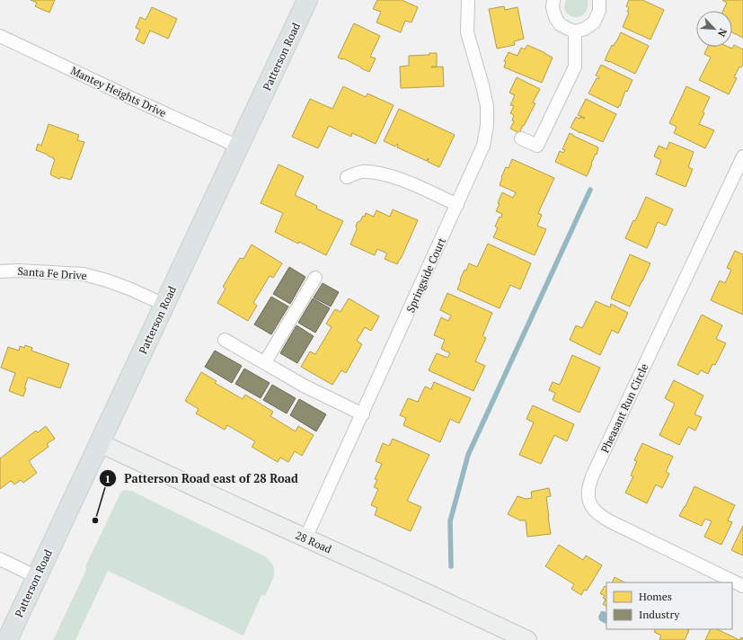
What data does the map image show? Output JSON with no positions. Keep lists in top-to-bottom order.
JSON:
{
  "streets": {
    "main road": ["Patterson Road"],
    "street": [
      "Mantey Heights Drive",
      "Santa Fe Drive",
      "Springside Court",
      "Pheasant Run Circle",
      "28 Road"
    ]
  },
  "crossings": [
    ["Patterson Road", "Mantey Heights Drive"],
    ["Patterson Road", "Santa Fe Drive"],
    ["Patterson Road", "28 Road"],
    ["Springside Court", "28 Road"]
  ],
  "places": ["Patterson Road east of 28 Road"],
  "legend": ["Homes", "Industry"],
  "north": "bottom right"
}
